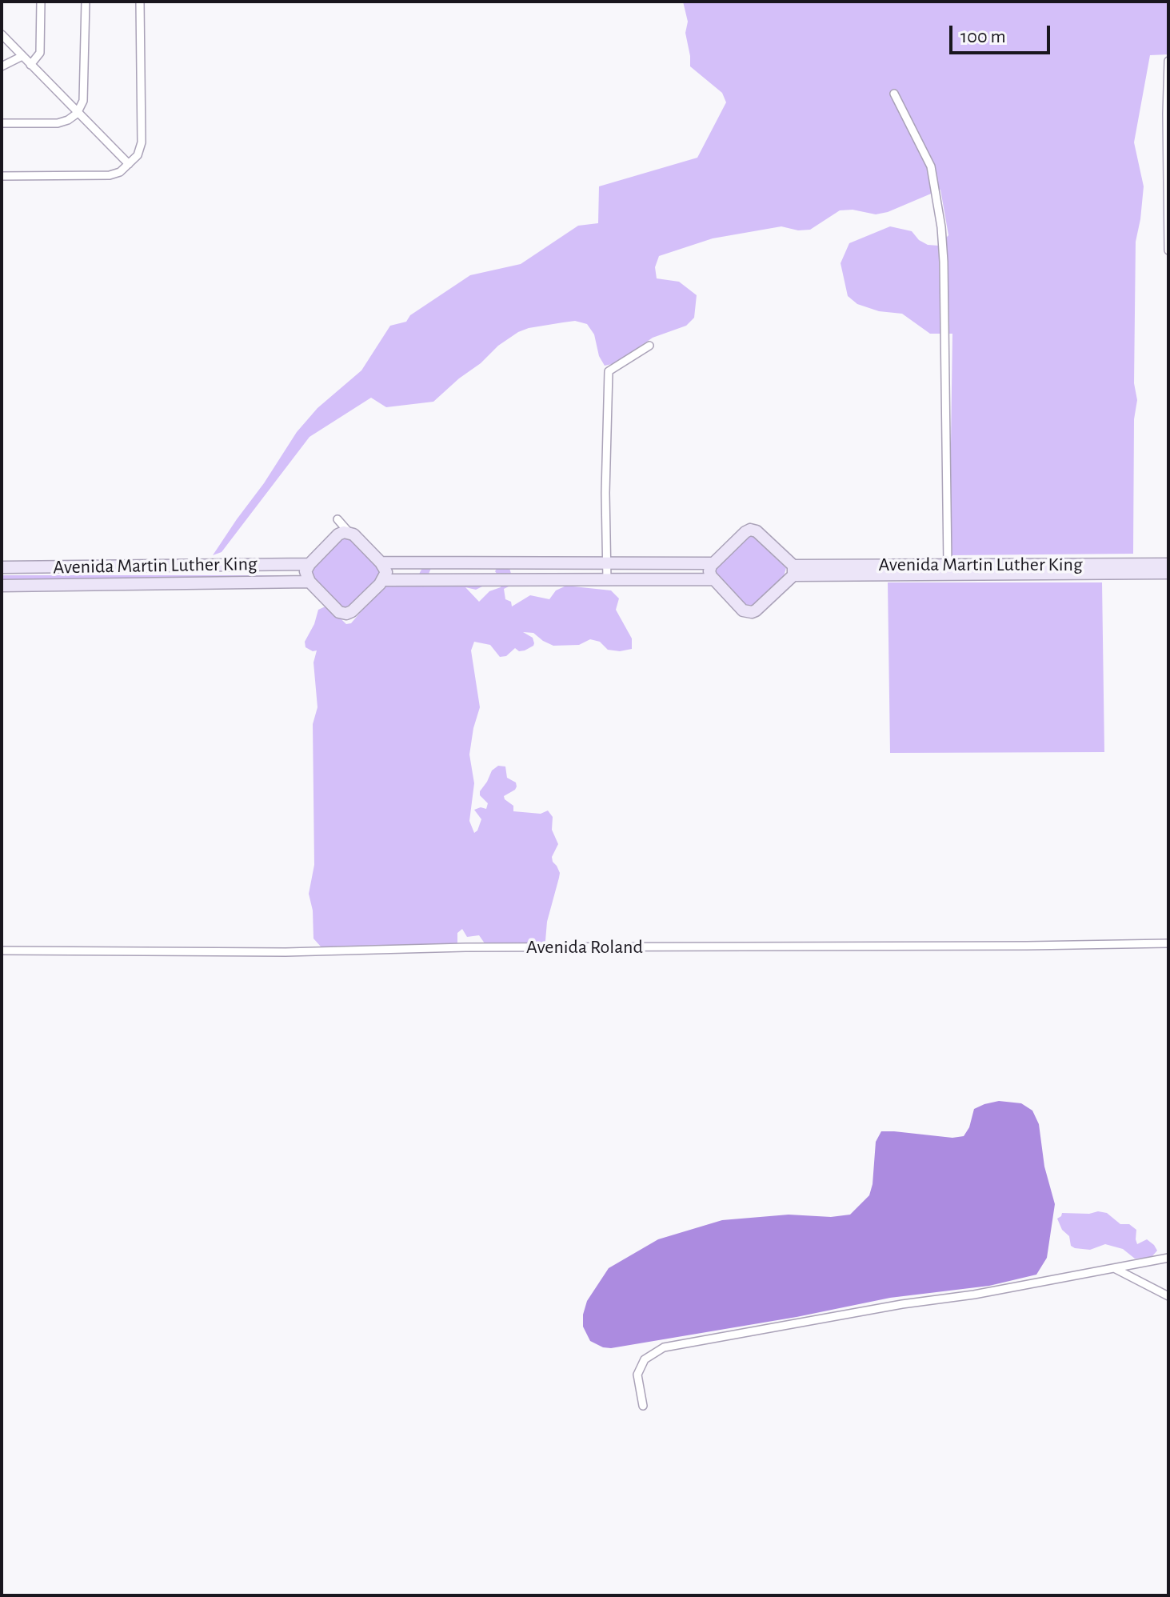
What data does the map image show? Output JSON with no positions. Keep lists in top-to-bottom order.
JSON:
{
  "streets": {
    "main road": ["Avenida Martin Luther King"],
    "street": ["Avenida Roland"]
  },
  "scale_bar": "100 m"
}
